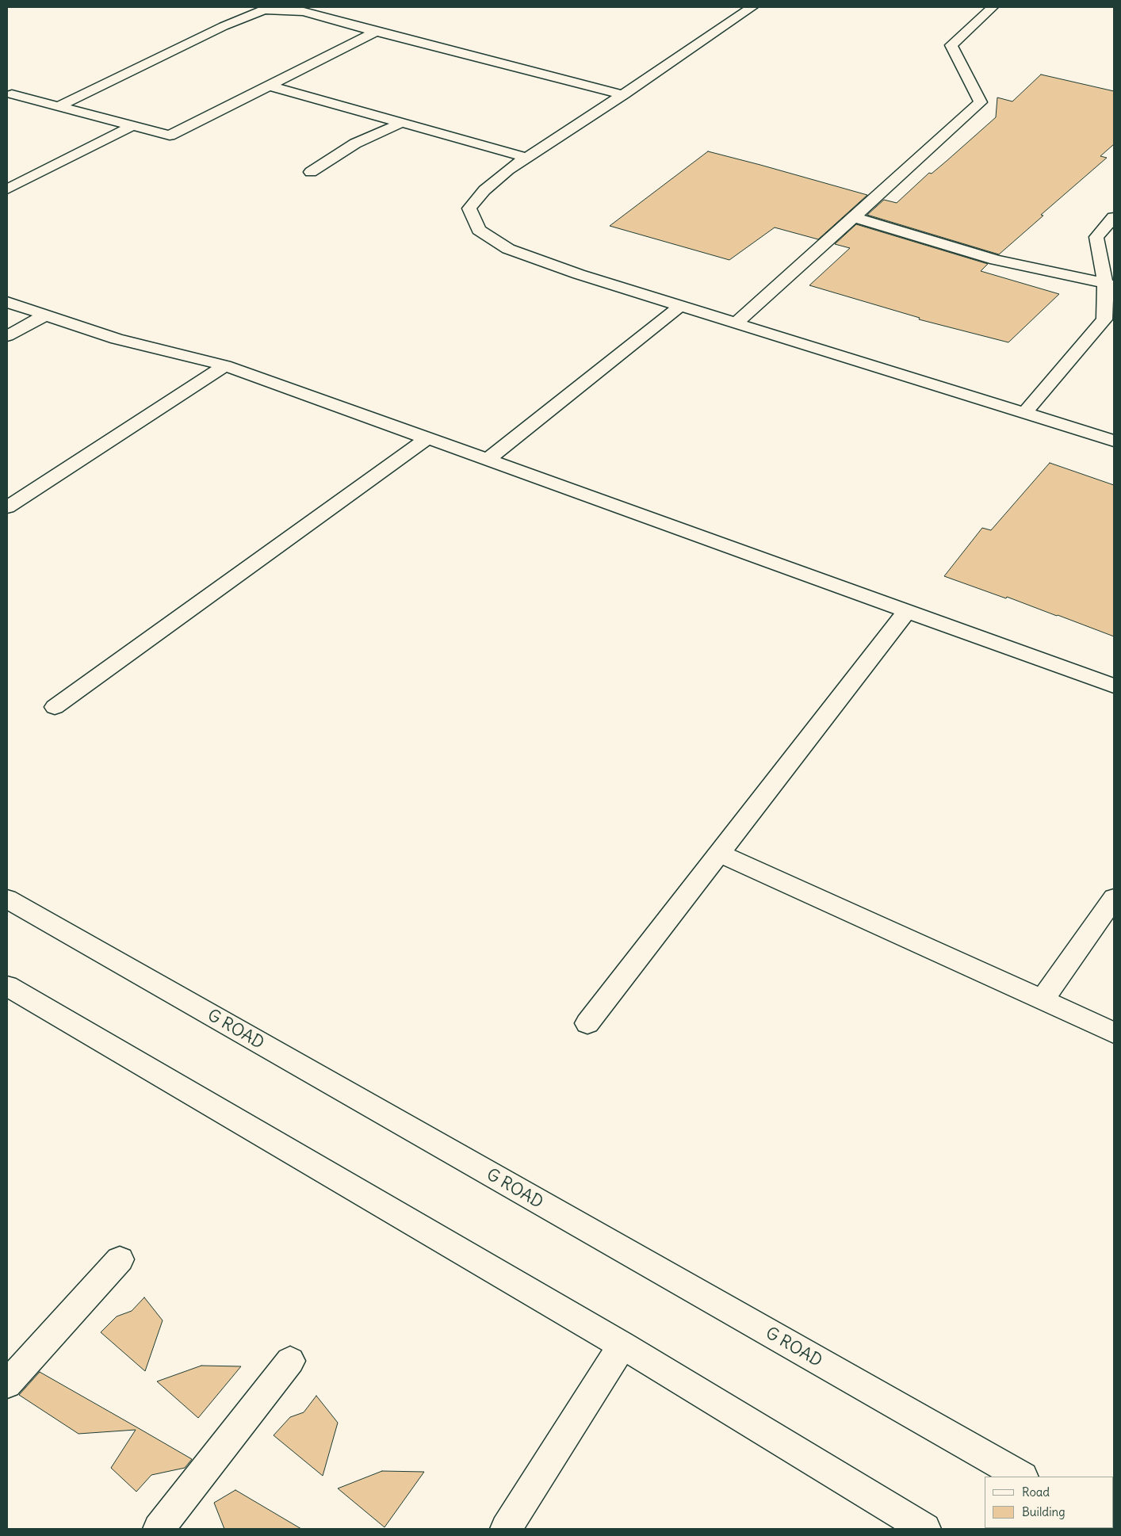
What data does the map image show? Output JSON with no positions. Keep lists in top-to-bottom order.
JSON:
{
  "streets": {
    "street": ["G ROAD"]
  },
  "legend": ["Road", "Building"]
}
